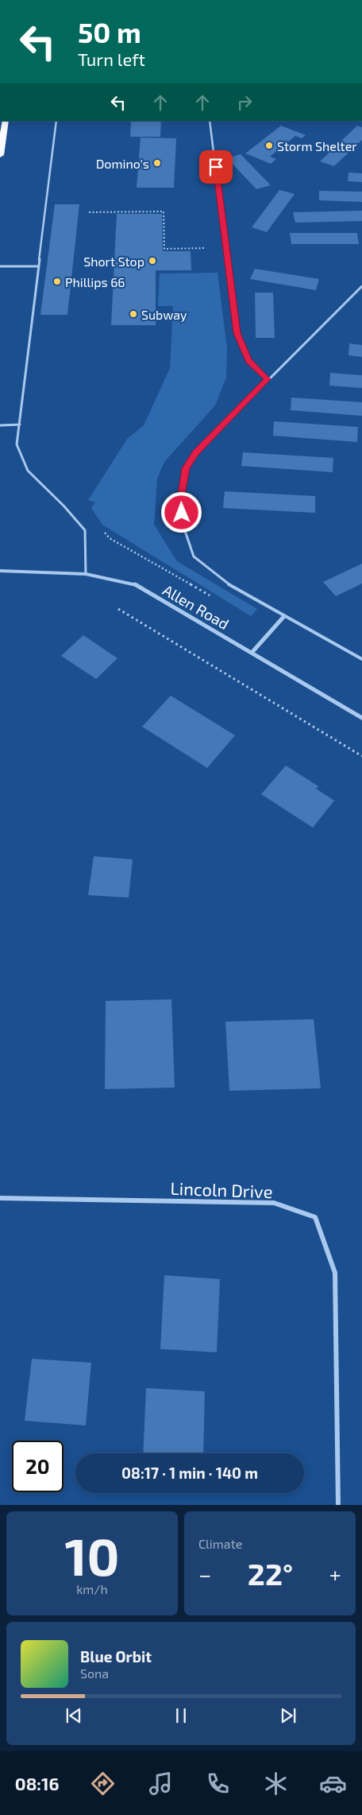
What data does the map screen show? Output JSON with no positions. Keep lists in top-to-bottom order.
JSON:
{
  "streets": {
    "street": ["Allen Road", "Lincoln Drive"]
  },
  "places": [
    "Storm Shelter",
    "Domino's",
    "Short Stop",
    "Phillips 66",
    "Subway"
  ],
  "page": {
    "turn": ["50 m", "Turn left"],
    "limit": "20",
    "trip": "08:17 · 1 min · 140 m",
    "tile": [
      ["10", "km/h"],
      "Climate"
    ],
    "heat": ["−", "22°", "+"],
    "song": ["Blue Orbit", "Sona"],
    "tabs": "08:16"
  }
}
